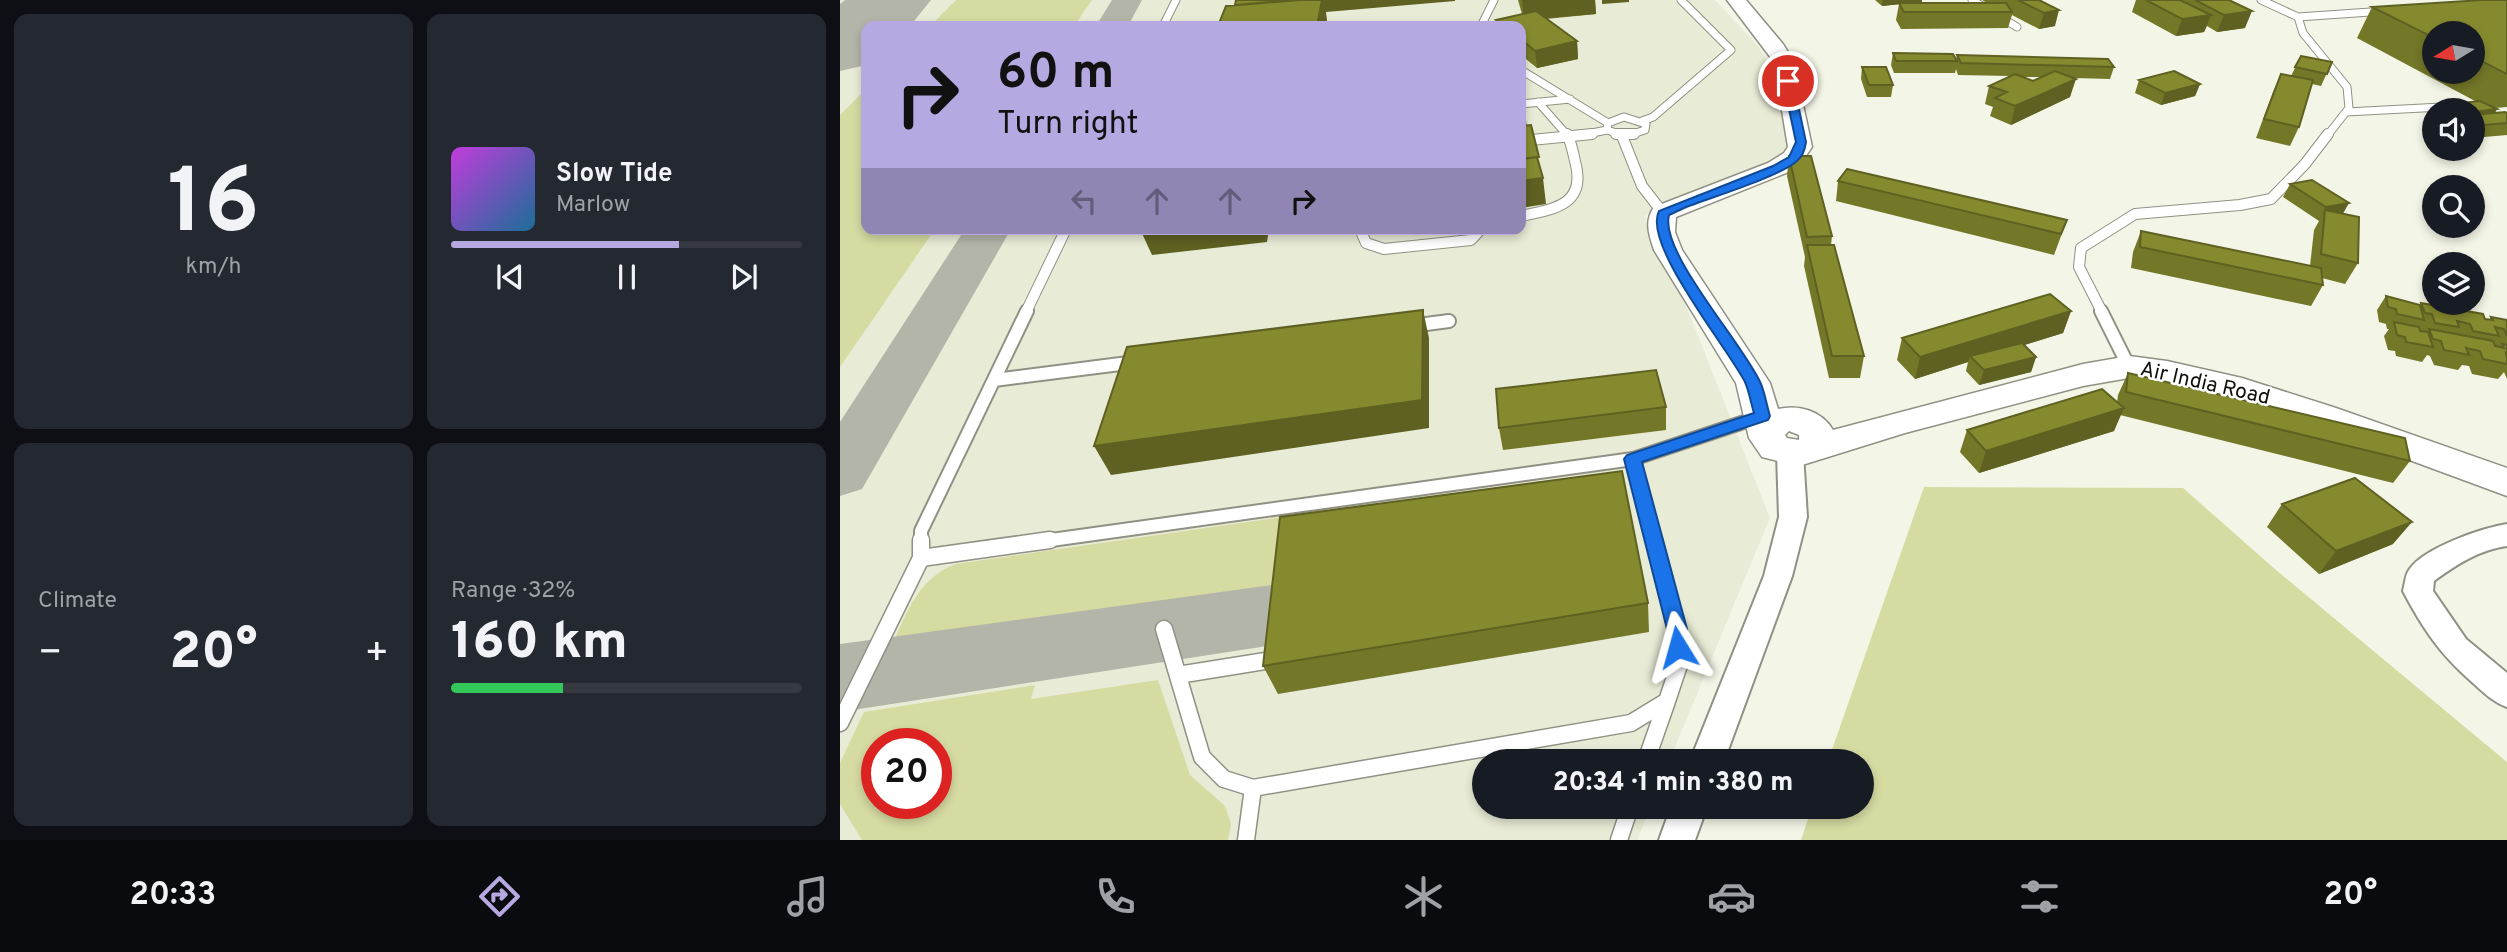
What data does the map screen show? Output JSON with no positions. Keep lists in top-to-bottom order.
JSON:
{
  "streets": {
    "street": ["Air India Road"]
  },
  "north": "left",
  "page": {
    "tile": [
      ["16", "km/h"],
      "Climate",
      ["Range · 32%", "160 km"]
    ],
    "turn": ["60 m", "Turn right"],
    "song": ["Slow Tide", "Marlow"],
    "heat": ["−", "20°", "+"],
    "limit": "20",
    "trip": "20:34 · 1 min · 380 m",
    "tabs": ["20:33", "20°"]
  }
}
